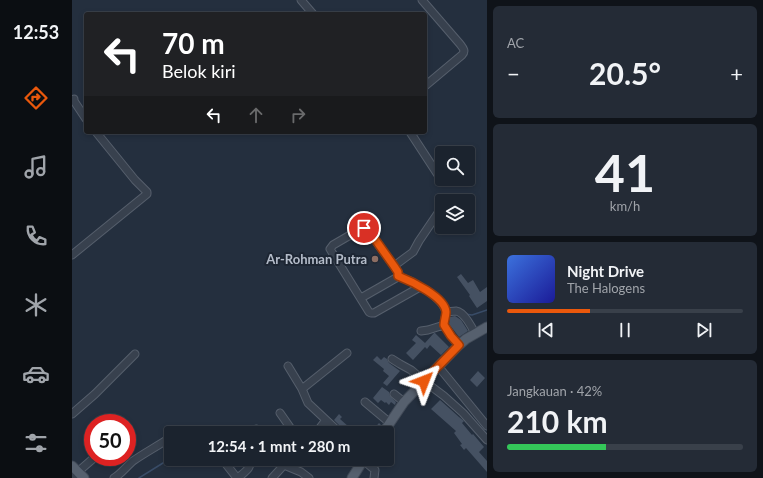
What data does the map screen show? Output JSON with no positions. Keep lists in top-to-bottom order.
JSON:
{
  "places": ["Ar-Rohman Putra"],
  "page": {
    "tabs": "12:53",
    "tile": [
      "AC",
      ["41", "km/h"],
      ["Jangkauan · 42%", "210 km"]
    ],
    "turn": ["70 m", "Belok kiri"],
    "heat": ["−", "20.5°", "+"],
    "song": ["Night Drive", "The Halogens"],
    "limit": "50",
    "trip": "12:54 · 1 mnt · 280 m"
  }
}
